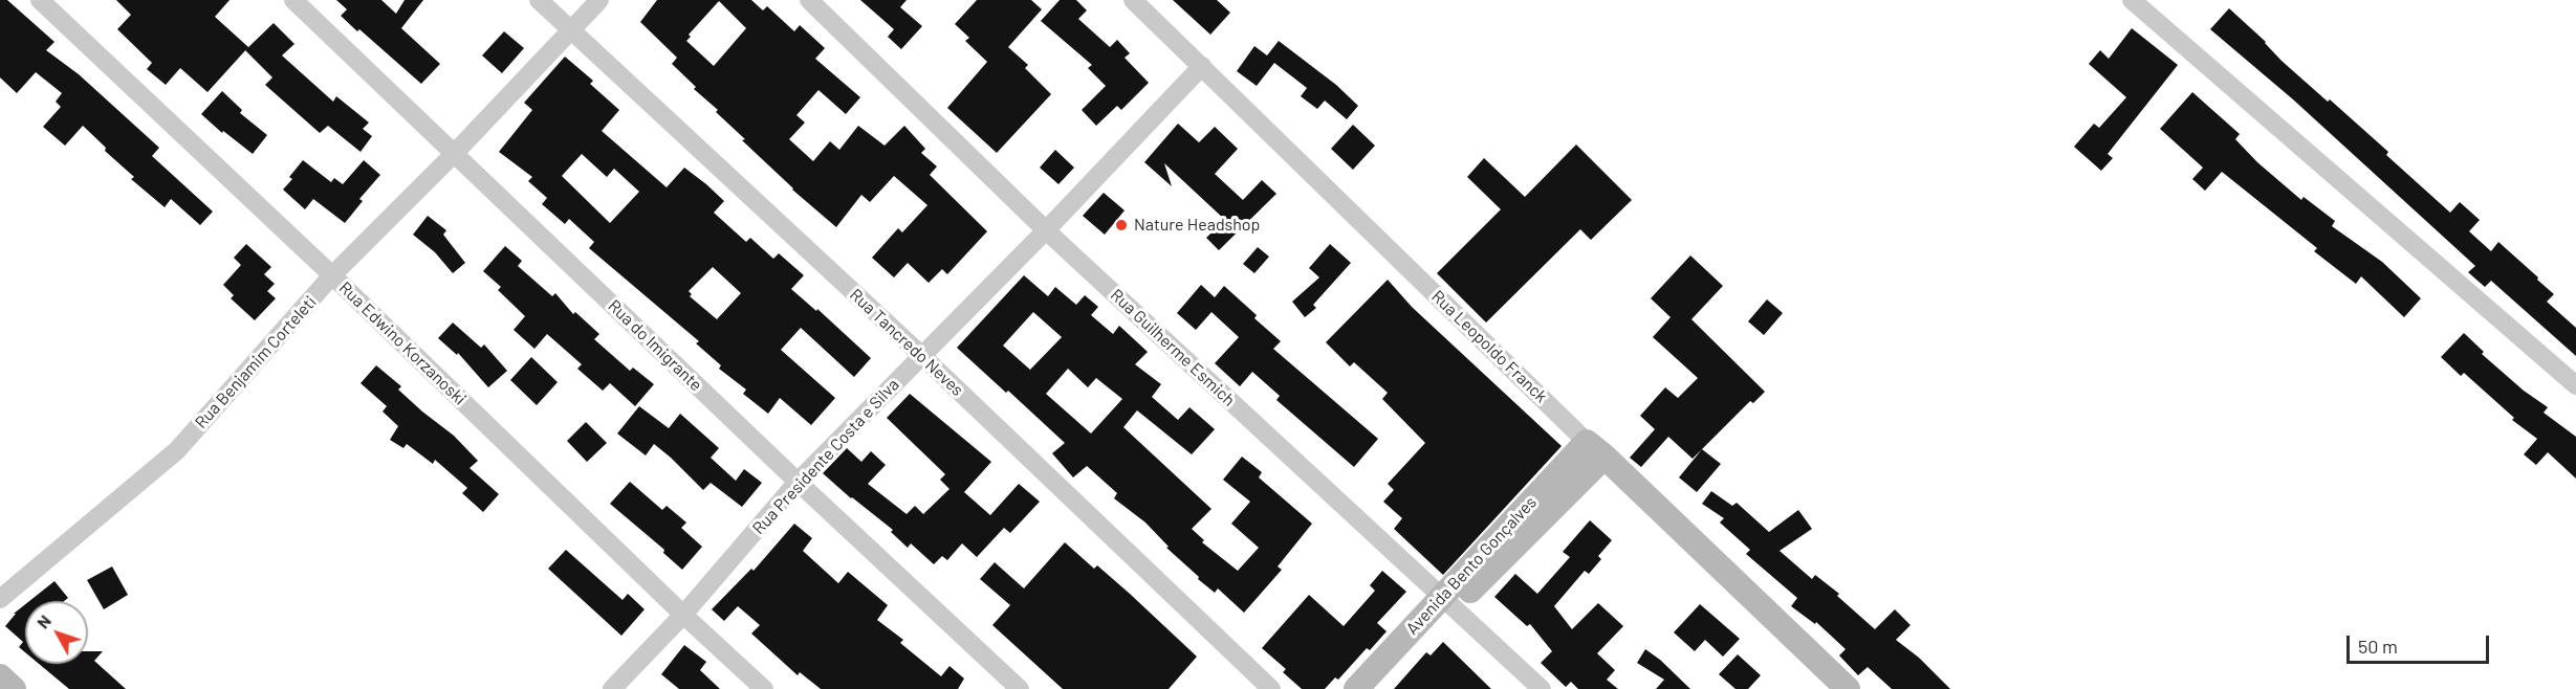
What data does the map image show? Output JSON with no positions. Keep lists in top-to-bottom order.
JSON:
{
  "streets": {
    "main road": ["Rua Leopoldo Franck", "Avenida Bento Gonçalves"],
    "street": [
      "Rua Tancredo Neves",
      "Rua Edwino Korzanoski",
      "Rua do Imigrante",
      "Rua Guilherme Esmich",
      "Rua Benjamim Corteleti",
      "Rua Presidente Costa e Silva"
    ]
  },
  "crossings": [
    ["Rua Tancredo Neves", "Rua Benjamim Corteleti"],
    ["Rua Tancredo Neves", "Rua Presidente Costa e Silva"],
    ["Rua Edwino Korzanoski", "Rua Benjamim Corteleti"],
    ["Rua Edwino Korzanoski", "Rua Presidente Costa e Silva"],
    ["Rua do Imigrante", "Rua Benjamim Corteleti"],
    ["Rua do Imigrante", "Rua Presidente Costa e Silva"],
    ["Rua Leopoldo Franck", "Rua Presidente Costa e Silva"],
    ["Rua Leopoldo Franck", "Avenida Bento Gonçalves"],
    ["Rua Guilherme Esmich", "Rua Presidente Costa e Silva"],
    ["Rua Guilherme Esmich", "Avenida Bento Gonçalves"]
  ],
  "places": ["Nature Headshop"],
  "scale_bar": "50 m",
  "north": "top left"
}
